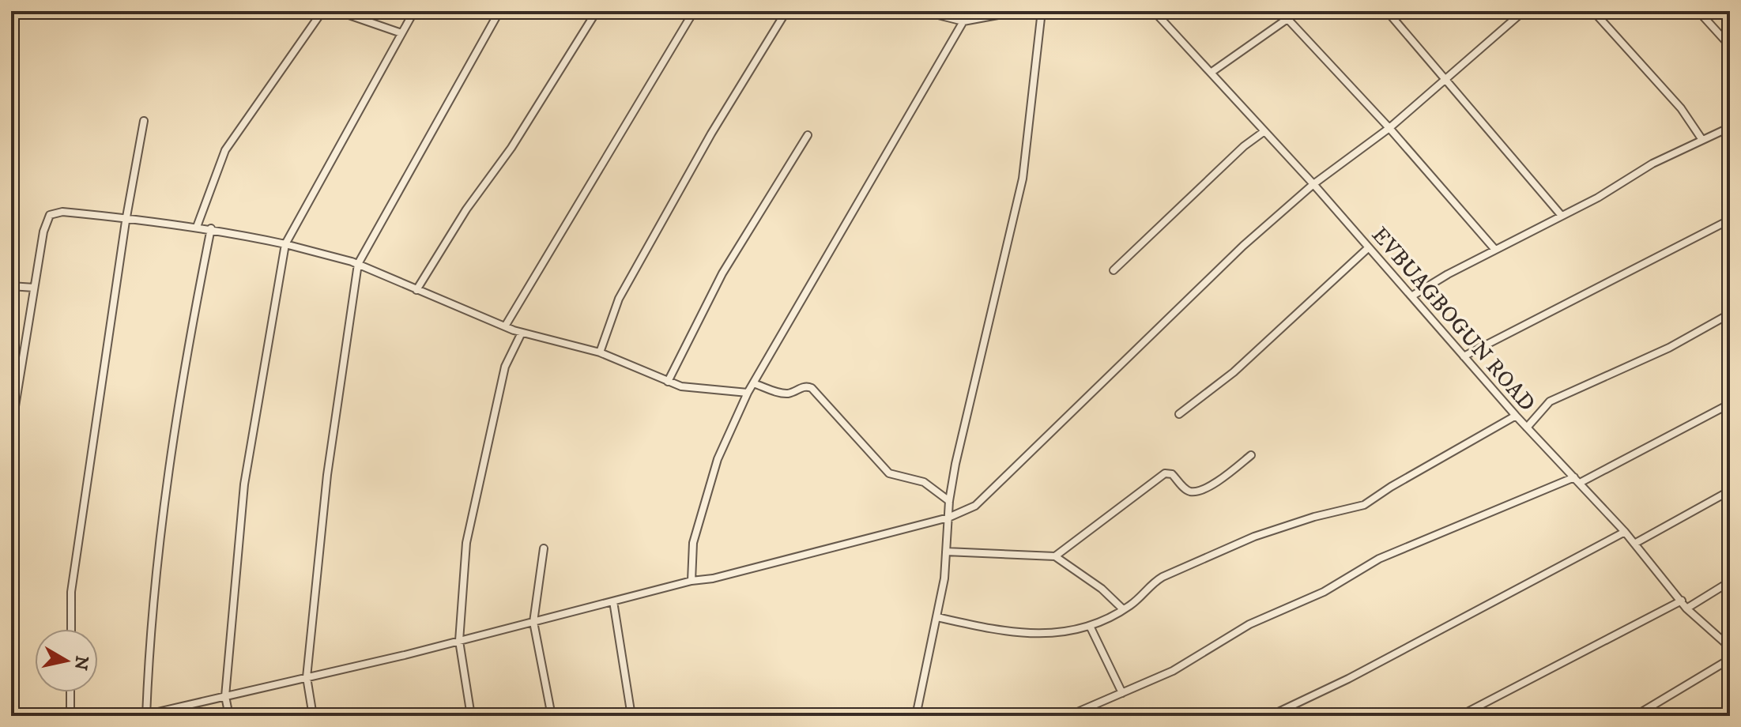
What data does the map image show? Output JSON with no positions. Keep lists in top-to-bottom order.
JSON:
{
  "streets": {
    "street": ["EVBUAGBOGUN ROAD"]
  },
  "north": "right"
}
